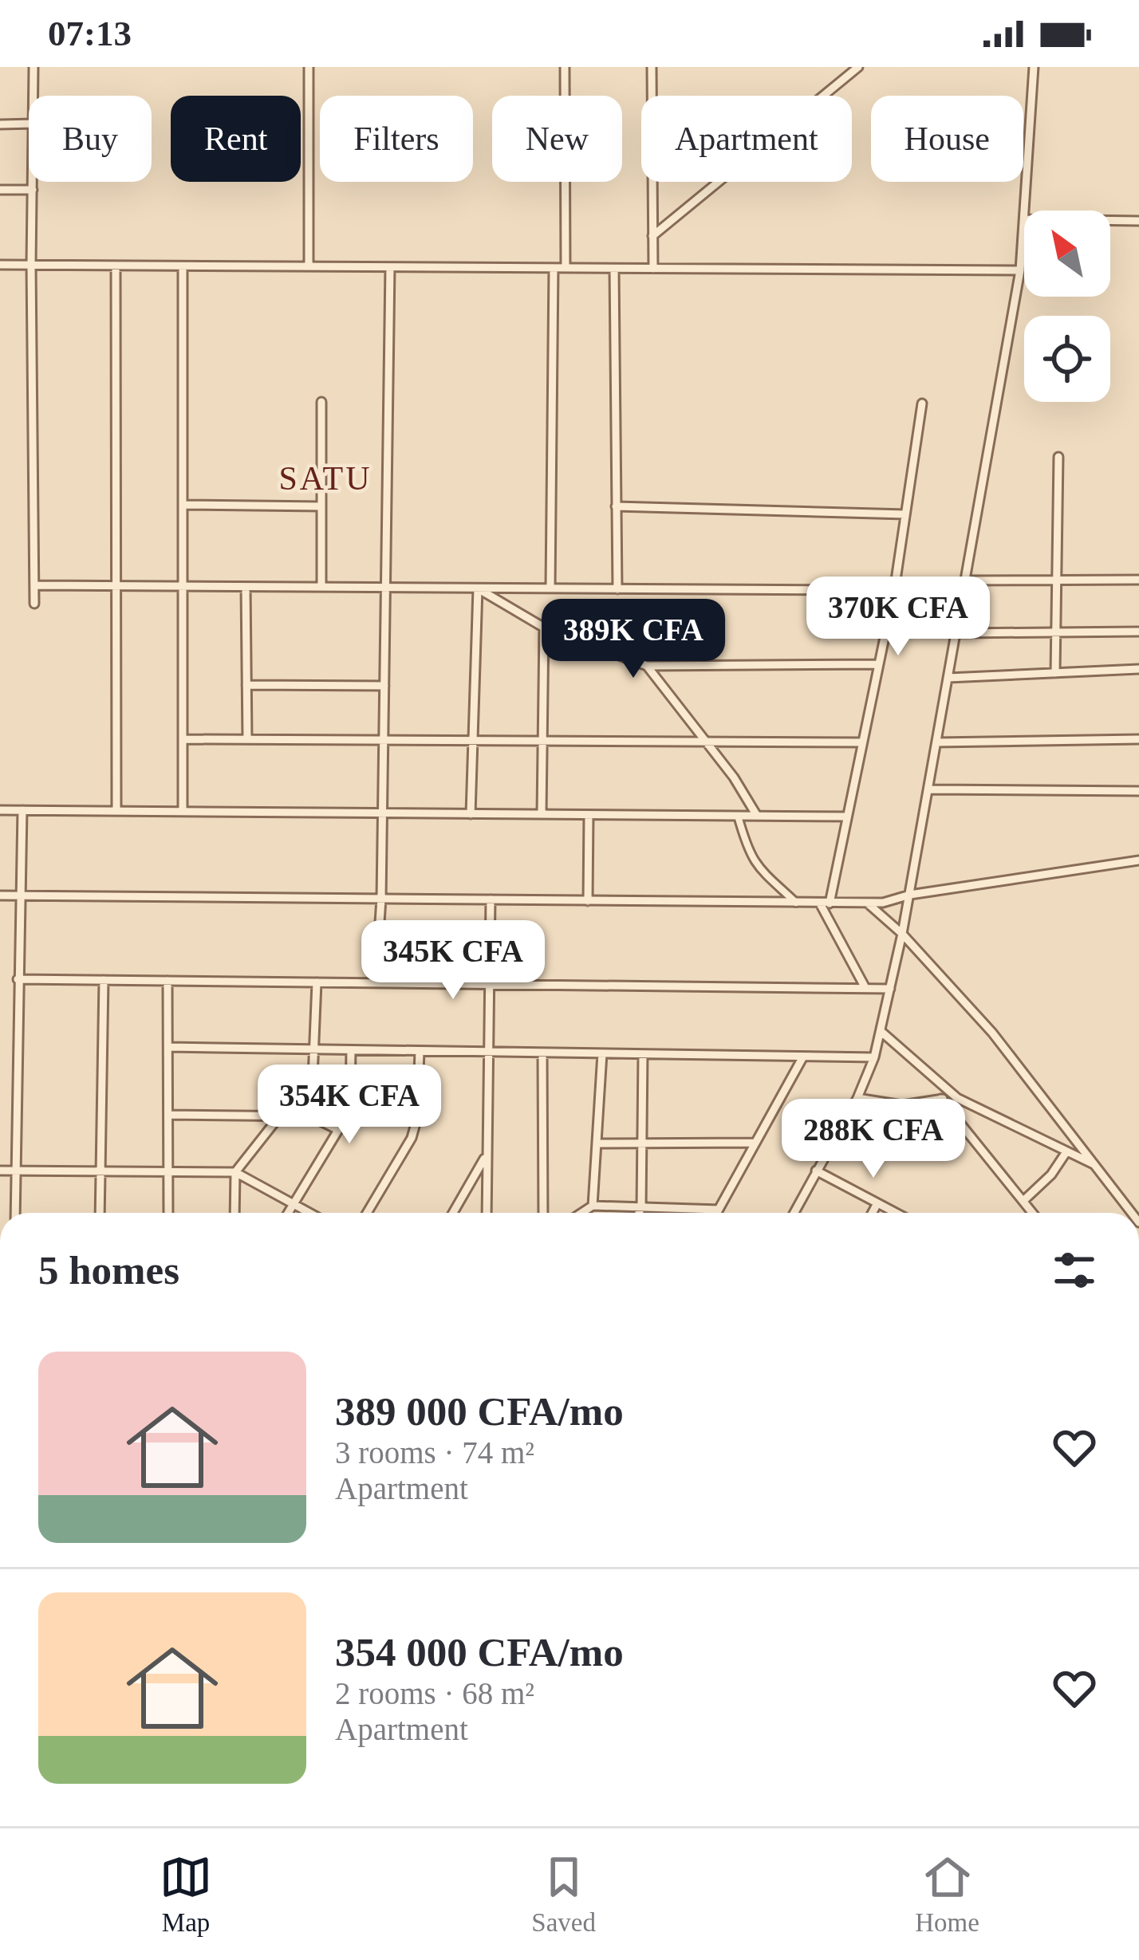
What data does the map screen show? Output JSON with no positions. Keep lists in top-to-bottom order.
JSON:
{
  "districts": ["SATU"],
  "north": "top left",
  "page": {
    "status": "07:13",
    "chip": [
      "Buy",
      "Rent",
      "Filters",
      "New",
      "Apartment",
      "House"
    ],
    "price": [
      "370K CFA",
      "389K CFA",
      "345K CFA",
      "354K CFA",
      "288K CFA"
    ],
    "heading": "5 homes",
    "list": [
      {
        "name": "389 000 CFA/mo",
        "note": "3 rooms · 74 m² · Apartment"
      },
      {
        "name": "354 000 CFA/mo",
        "note": "2 rooms · 68 m² · Apartment"
      }
    ],
    "tabs": ["Map", "Saved", "Home"]
  }
}
